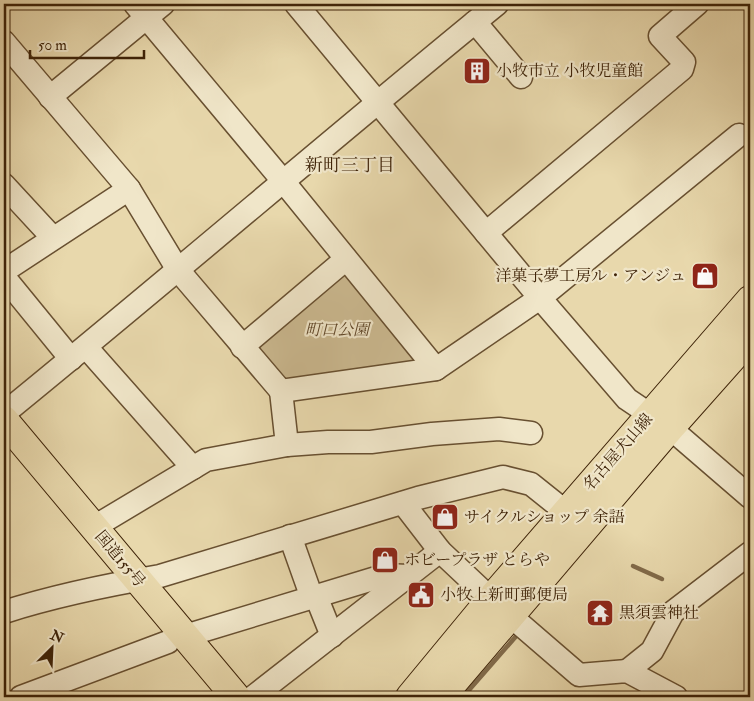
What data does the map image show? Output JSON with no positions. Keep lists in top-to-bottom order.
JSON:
{
  "streets": {
    "main road": ["名古屋犬山線", "国道155号"]
  },
  "districts": ["新町三丁目"],
  "parks": ["町口公園"],
  "places": {
    "building": ["小牧市立 小牧児童館"],
    "shop": ["洋菓子夢工房ル・アンジュ", "サイクルショップ 余語", "ホビープラザ とらや"],
    "public building": ["小牧上新町郵便局"],
    "temple": ["黒須雲神社"]
  },
  "scale_bar": "50 m",
  "north": "top right"
}
